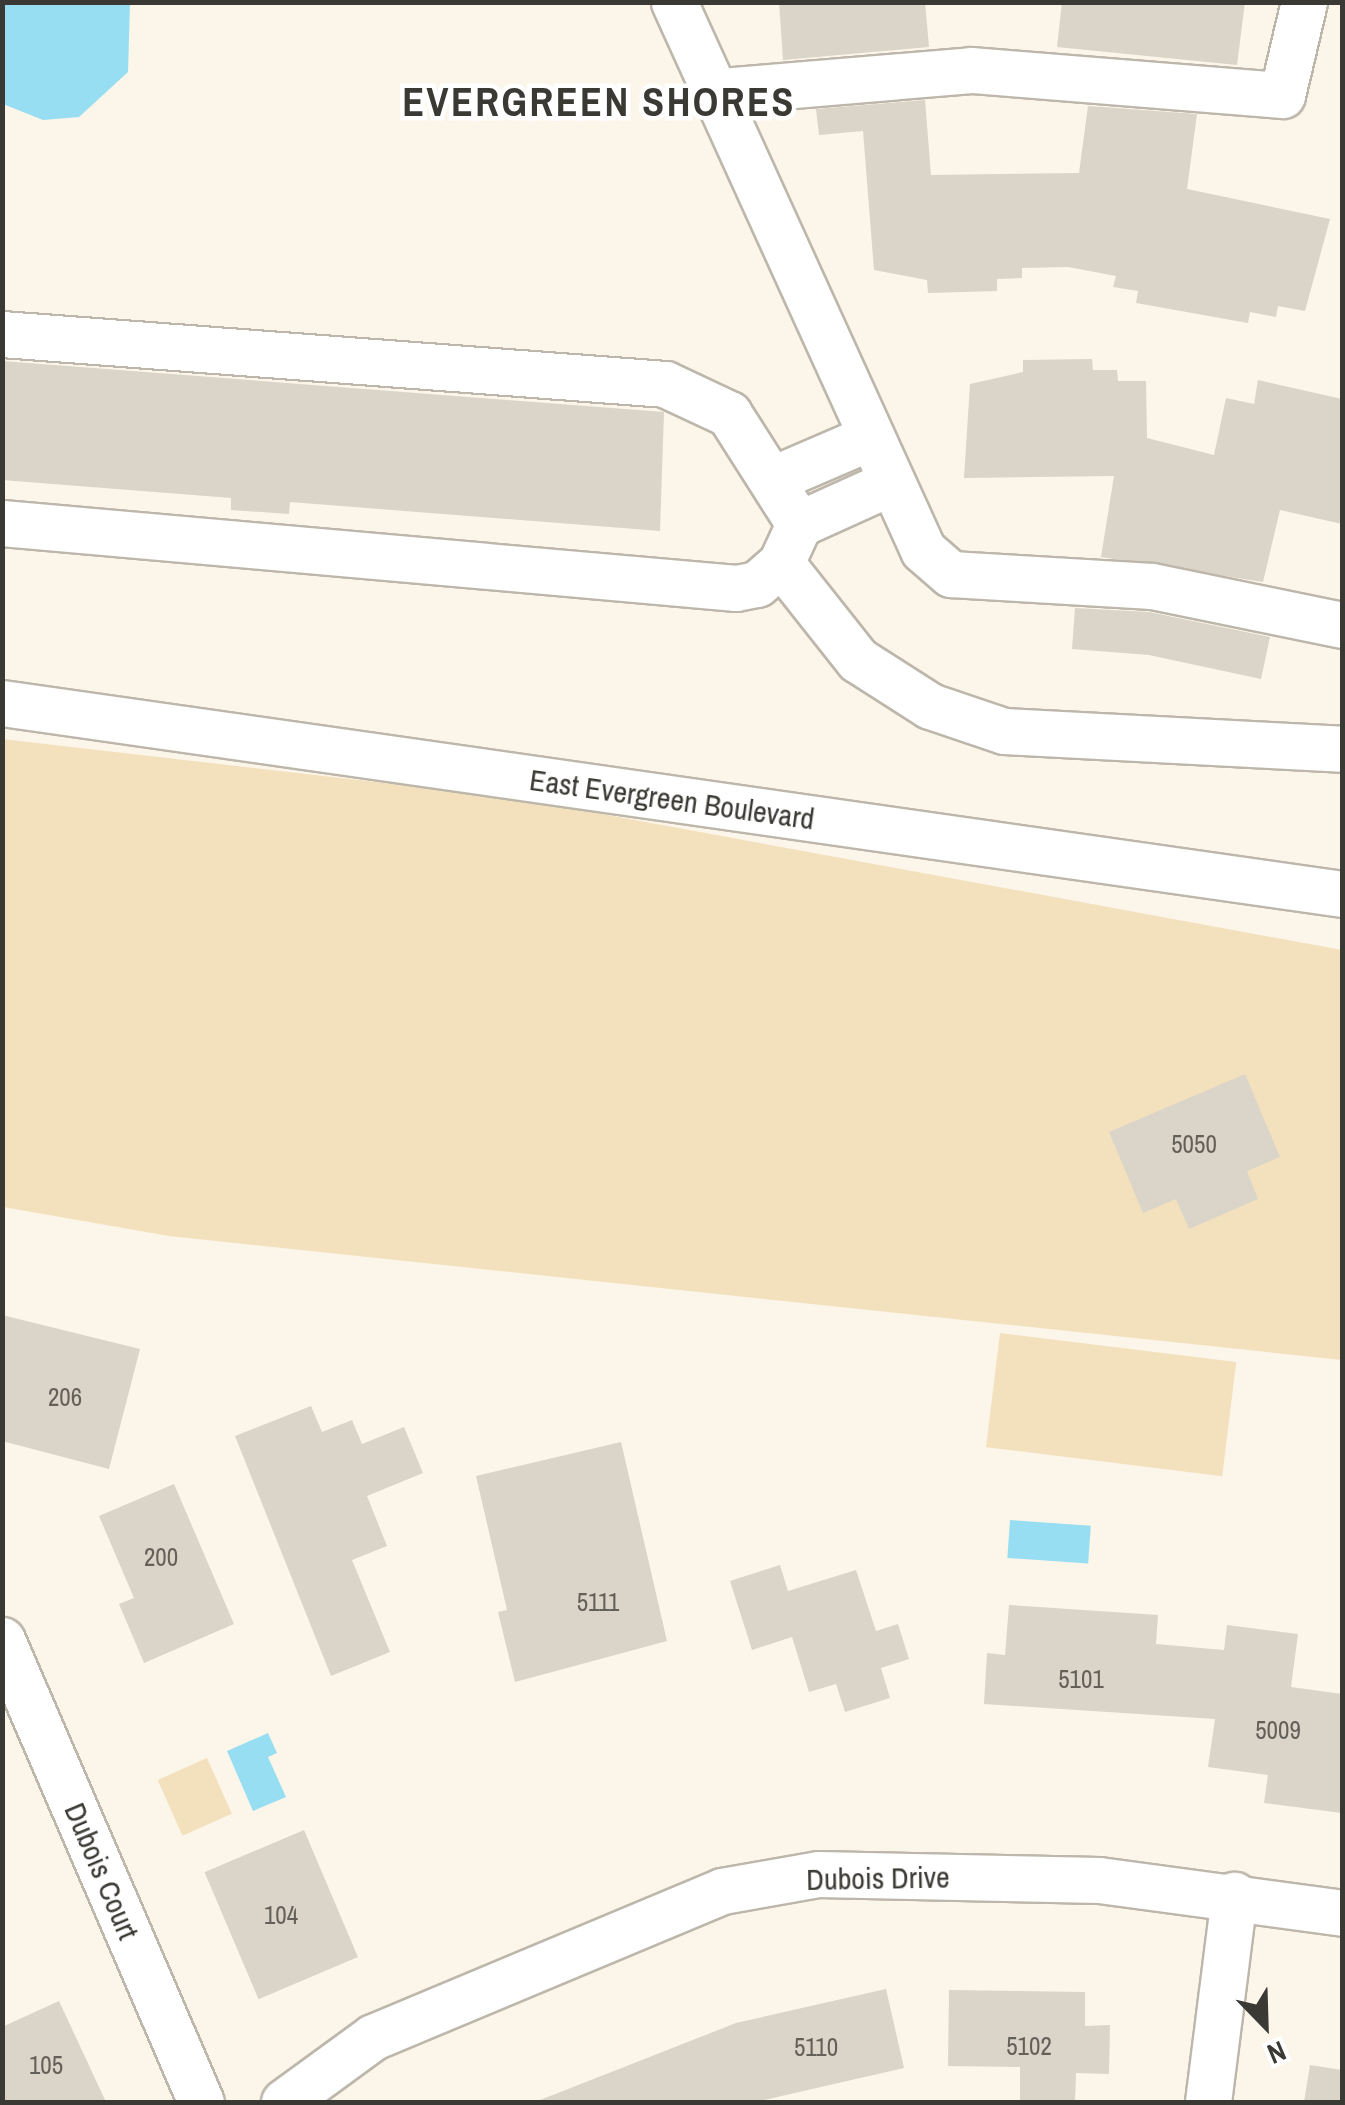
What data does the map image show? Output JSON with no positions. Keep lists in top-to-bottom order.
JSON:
{
  "streets": {
    "street": ["East Evergreen Boulevard", "Dubois Court", "Dubois Drive"]
  },
  "districts": ["EVERGREEN SHORES"],
  "house_numbers": [
    "5050",
    "206",
    "200",
    "5111",
    "5101",
    "5009",
    "104",
    "5102",
    "5110",
    "105"
  ],
  "north": "bottom right"
}
